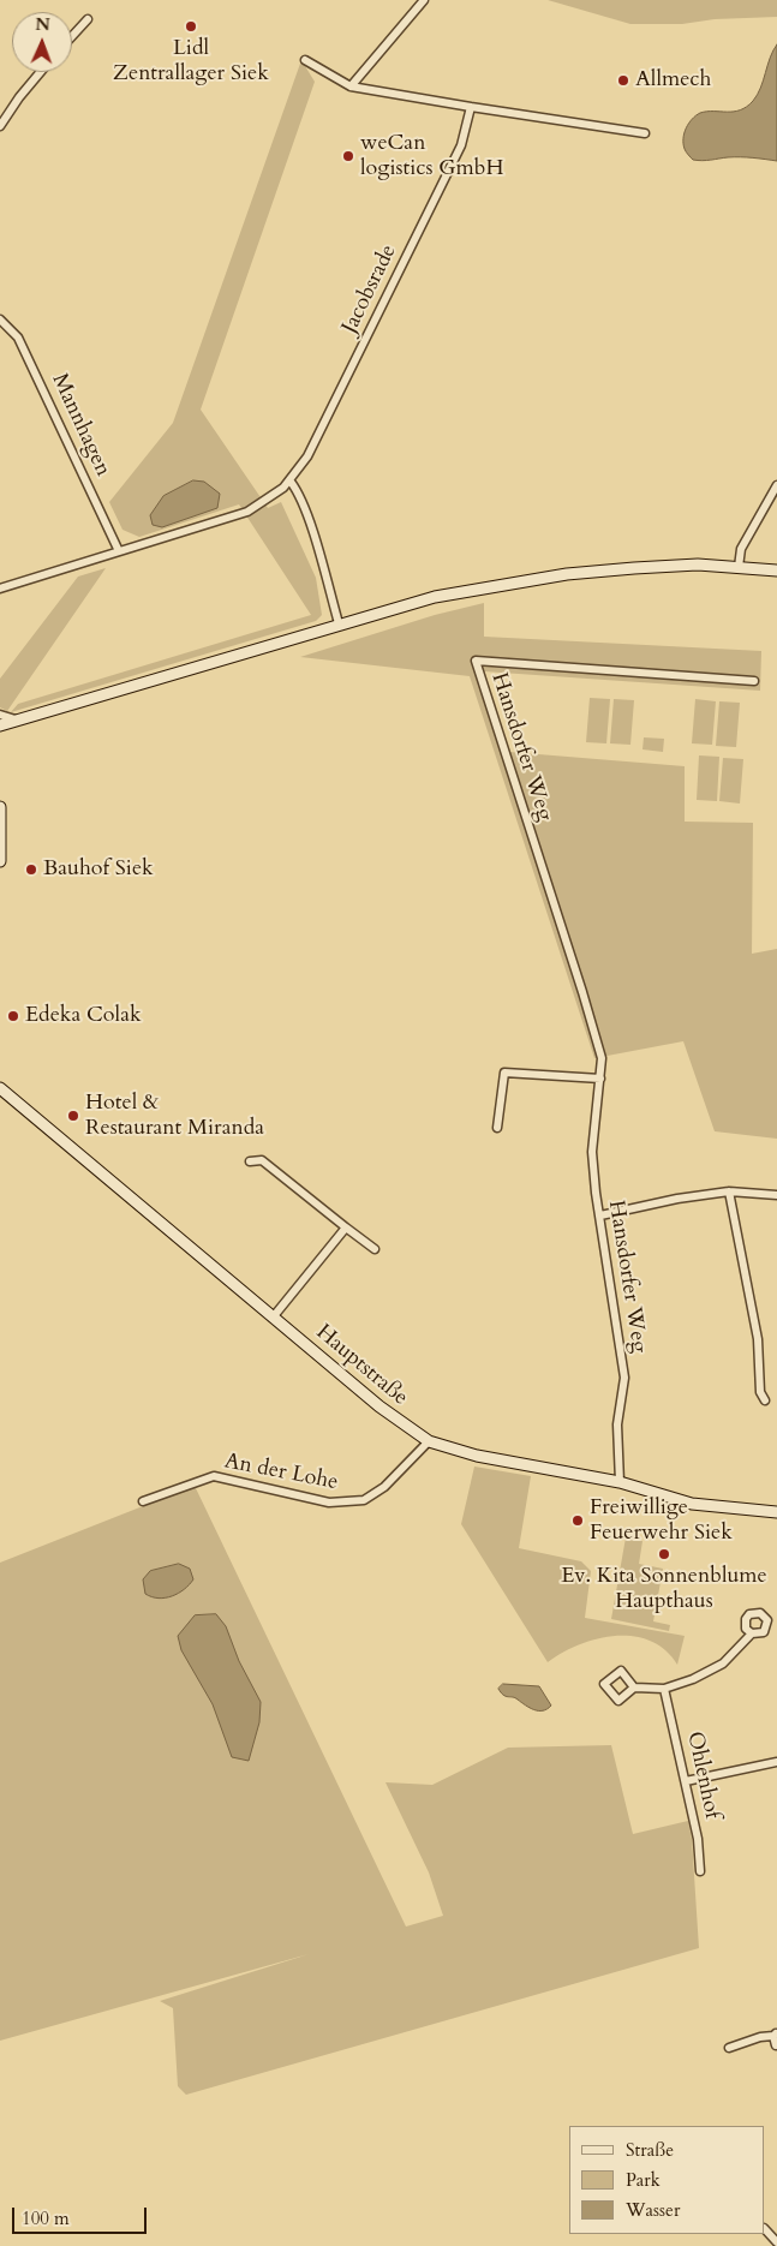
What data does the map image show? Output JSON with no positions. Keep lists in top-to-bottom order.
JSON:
{
  "streets": {
    "street": [
      "Jacobsrade",
      "Mannhagen",
      "Hansdorfer Weg",
      "Hauptstraße",
      "An der Lohe",
      "Ohlenhof"
    ]
  },
  "crossings": [
    ["Jacobsrade", "Mannhagen"],
    ["Hansdorfer Weg", "Hauptstraße"],
    ["Hauptstraße", "An der Lohe"]
  ],
  "places": [
    "Lidl Zentrallager Siek",
    "Allmech",
    "weCan logistics GmbH",
    "Bauhof Siek",
    "Edeka Colak",
    "Hotel & Restaurant Miranda",
    "Freiwillige Feuerwehr Siek",
    "Ev. Kita Sonnenblume Haupthaus"
  ],
  "legend": ["Straße", "Park", "Wasser"],
  "scale_bar": "100 m",
  "north": "top"
}
